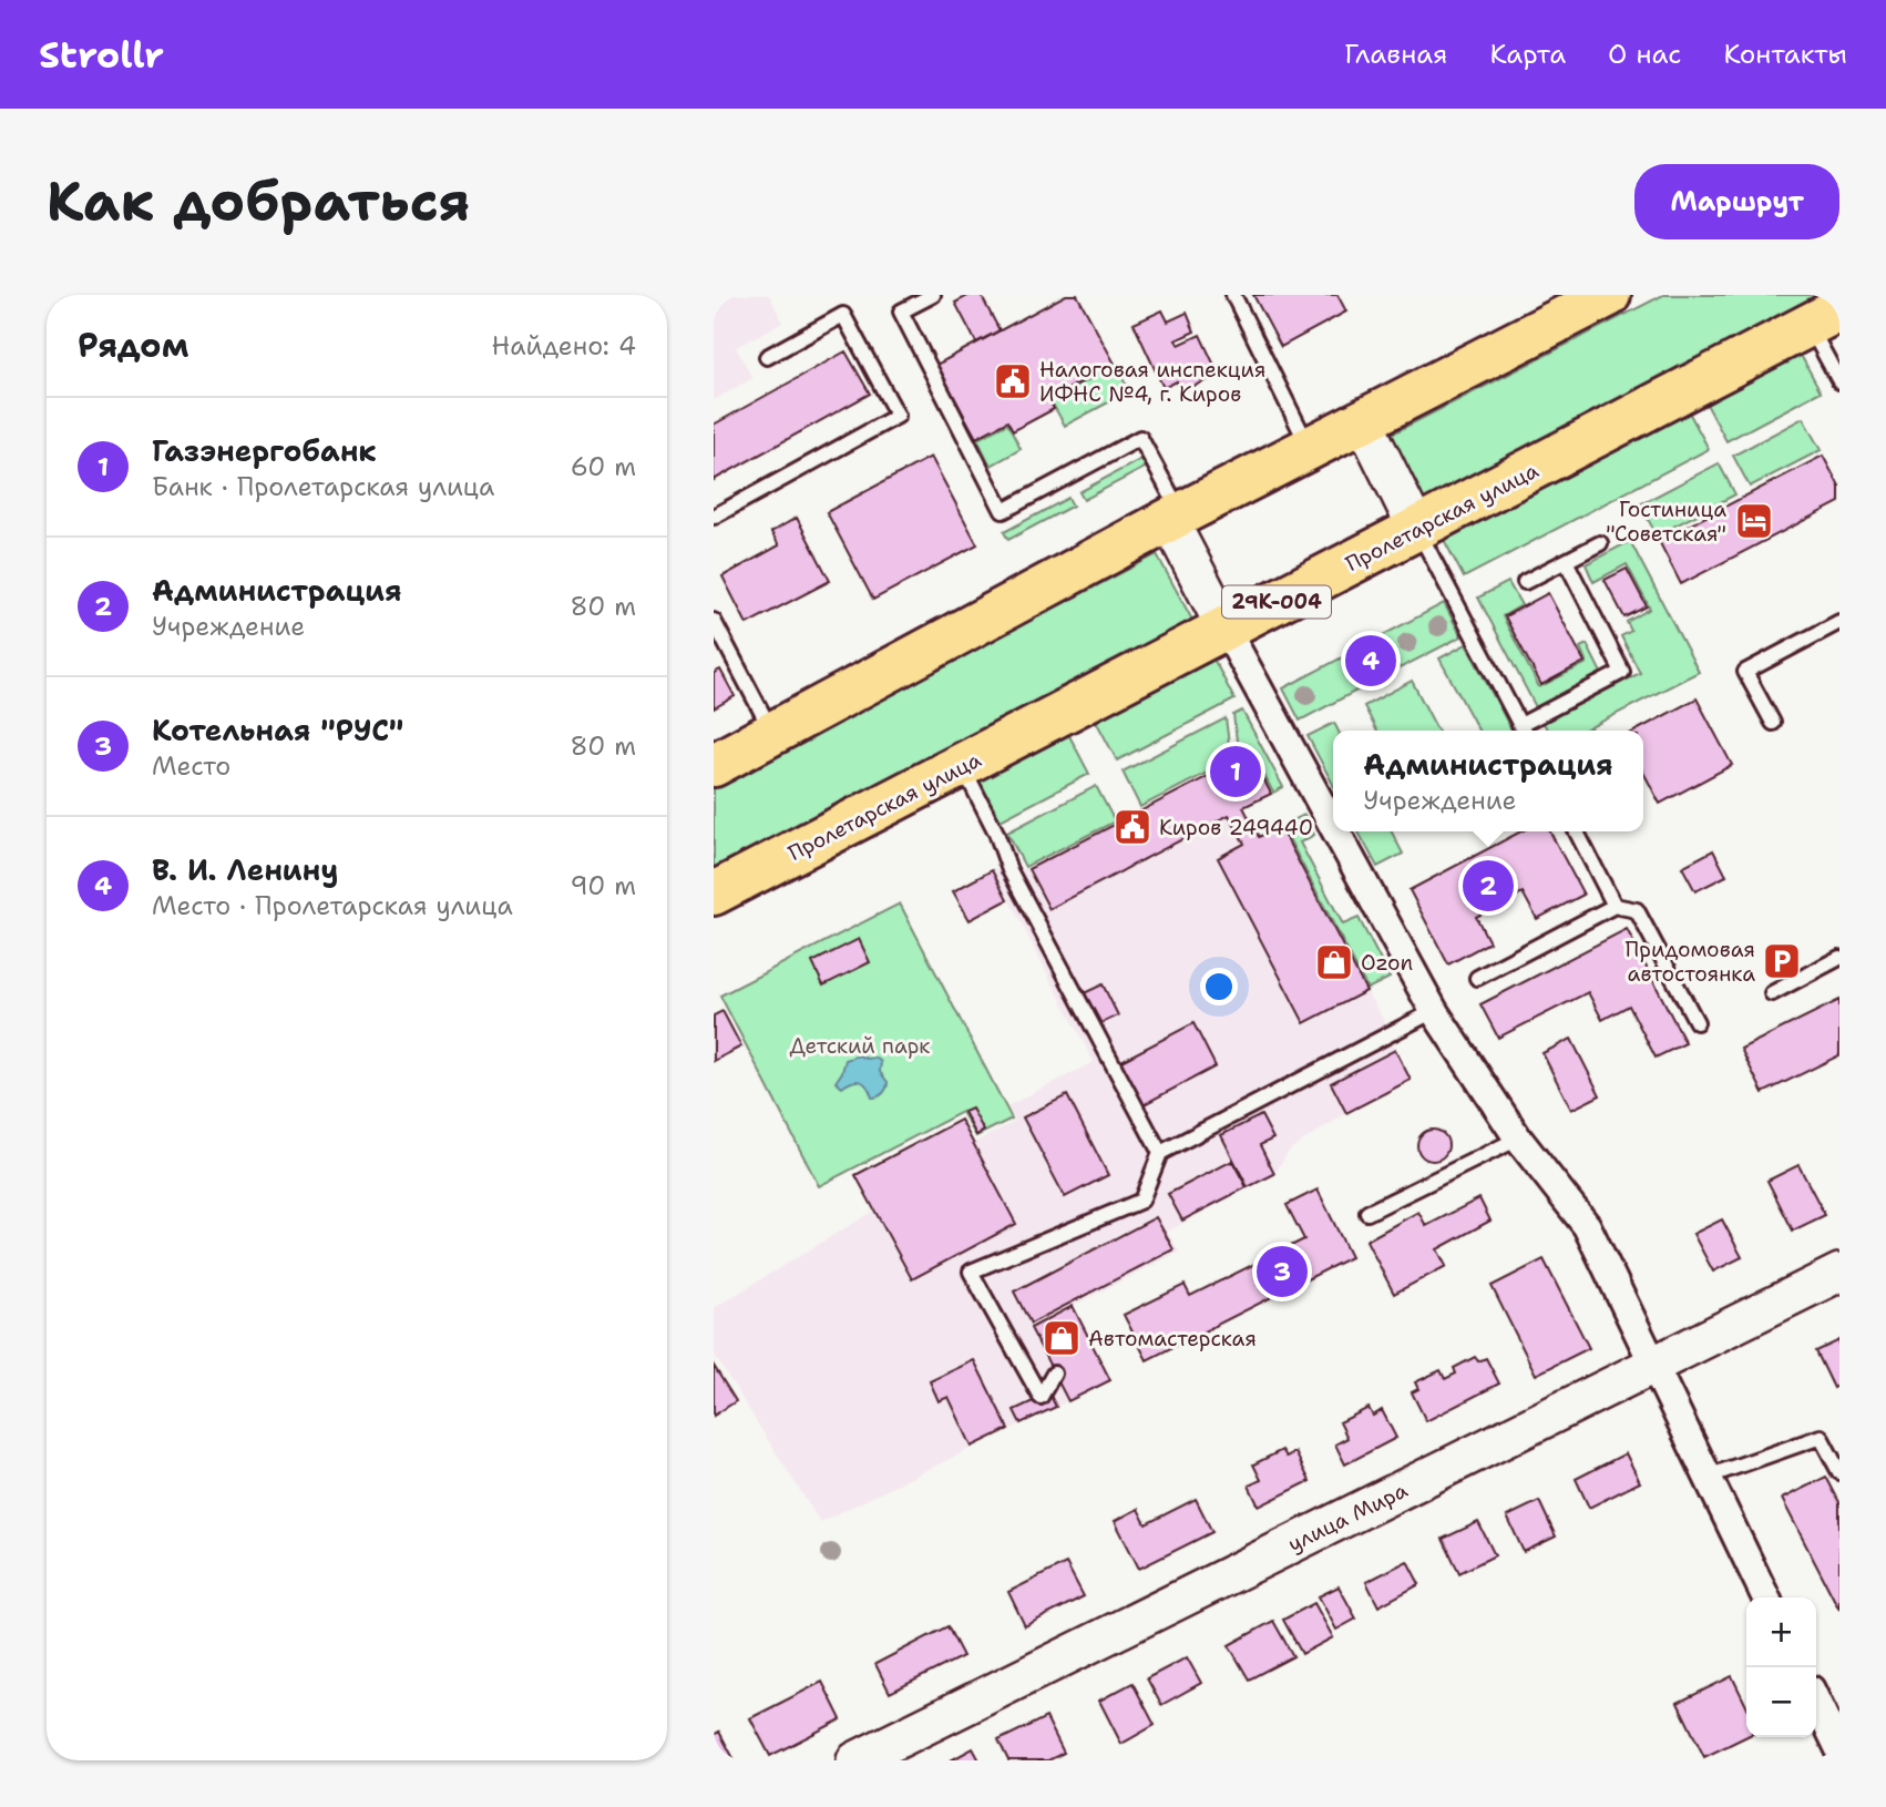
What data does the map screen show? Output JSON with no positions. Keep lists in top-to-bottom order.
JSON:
{
  "streets": {
    "main road": ["Пролетарская улица", "29К-004"],
    "street": ["улица Мира"]
  },
  "parks": ["Детский парк"],
  "places": {
    "public building": ["Налоговая инспекция ИФНС №4, г. Киров", "Киров 249440"],
    "hotel": ["Гостиница \"Советская\""],
    "parking": ["Придомовая автостоянка"],
    "shop": ["Ozon", "Автомастерская"]
  },
  "page": {
    "header": "Strollr",
    "nav": [
      "Главная",
      "Карта",
      "О нас",
      "Контакты"
    ],
    "buttons": "Маршрут",
    "title": "Как добраться",
    "heading": ["Рядом", "Найдено: 4"],
    "list": [
      {
        "mark": "1",
        "name": "Газэнергобанк",
        "note": "Банк · Пролетарская улица",
        "value": "60 m"
      },
      {
        "mark": "2",
        "name": "Администрация",
        "note": "Учреждение",
        "value": "80 m"
      },
      {
        "mark": "3",
        "name": "Котельная \"РУС\"",
        "note": "Место",
        "value": "80 m"
      },
      {
        "mark": "4",
        "name": "В. И. Ленину",
        "note": "Место · Пролетарская улица",
        "value": "90 m"
      }
    ],
    "pins": [
      "4",
      "1",
      "2",
      "3"
    ],
    "popup": ["Администрация", "Учреждение"],
    "map_buttons": ["+", "−"]
  }
}
